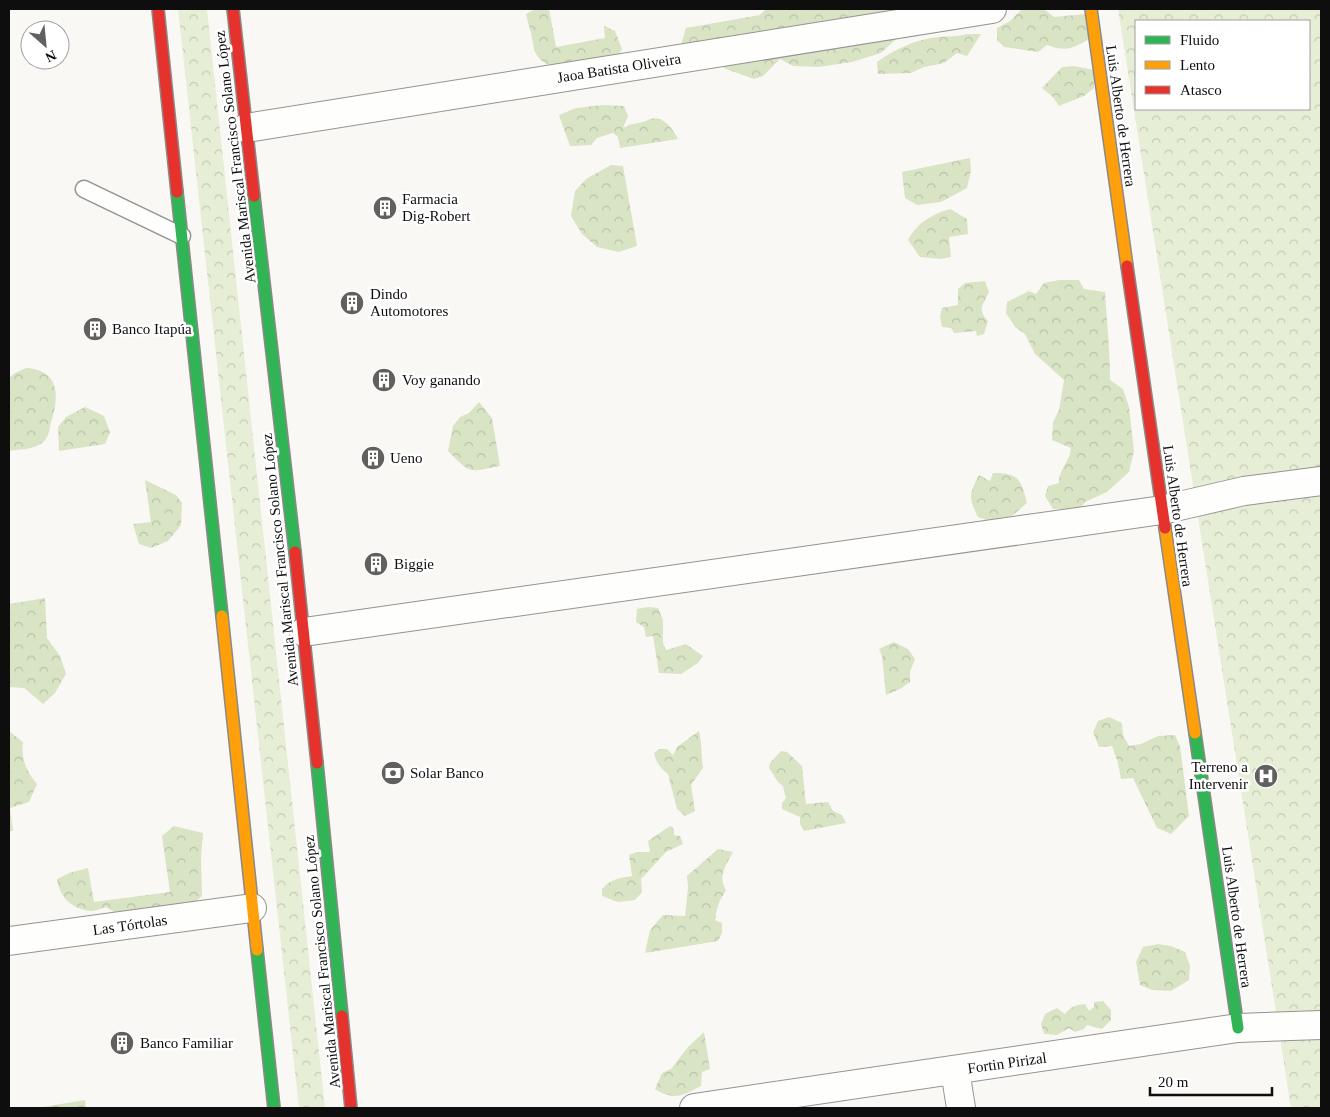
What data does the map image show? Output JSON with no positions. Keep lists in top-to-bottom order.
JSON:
{
  "streets": {
    "main road": ["Luis Alberto de Herrera", "Avenida Mariscal Francisco Solano López"],
    "street": ["Jaoa Batista Oliveira", "Las Tórtolas", "Fortin Pirizal"]
  },
  "crossings": [
    ["Jaoa Batista Oliveira", "Avenida Mariscal Francisco Solano López"],
    ["Luis Alberto de Herrera", "Fortin Pirizal"]
  ],
  "places": {
    "building": [
      "Farmacia Dig-Robert",
      "Dindo Automotores",
      "Banco Itapúa",
      "Voy ganando",
      "Ueno",
      "Biggie",
      "Banco Familiar"
    ],
    "bank": ["Solar Banco"],
    "hospital": ["Terreno a Intervenir"]
  },
  "legend": ["Fluido", "Lento", "Atasco"],
  "scale_bar": "20 m",
  "north": "bottom right"
}
